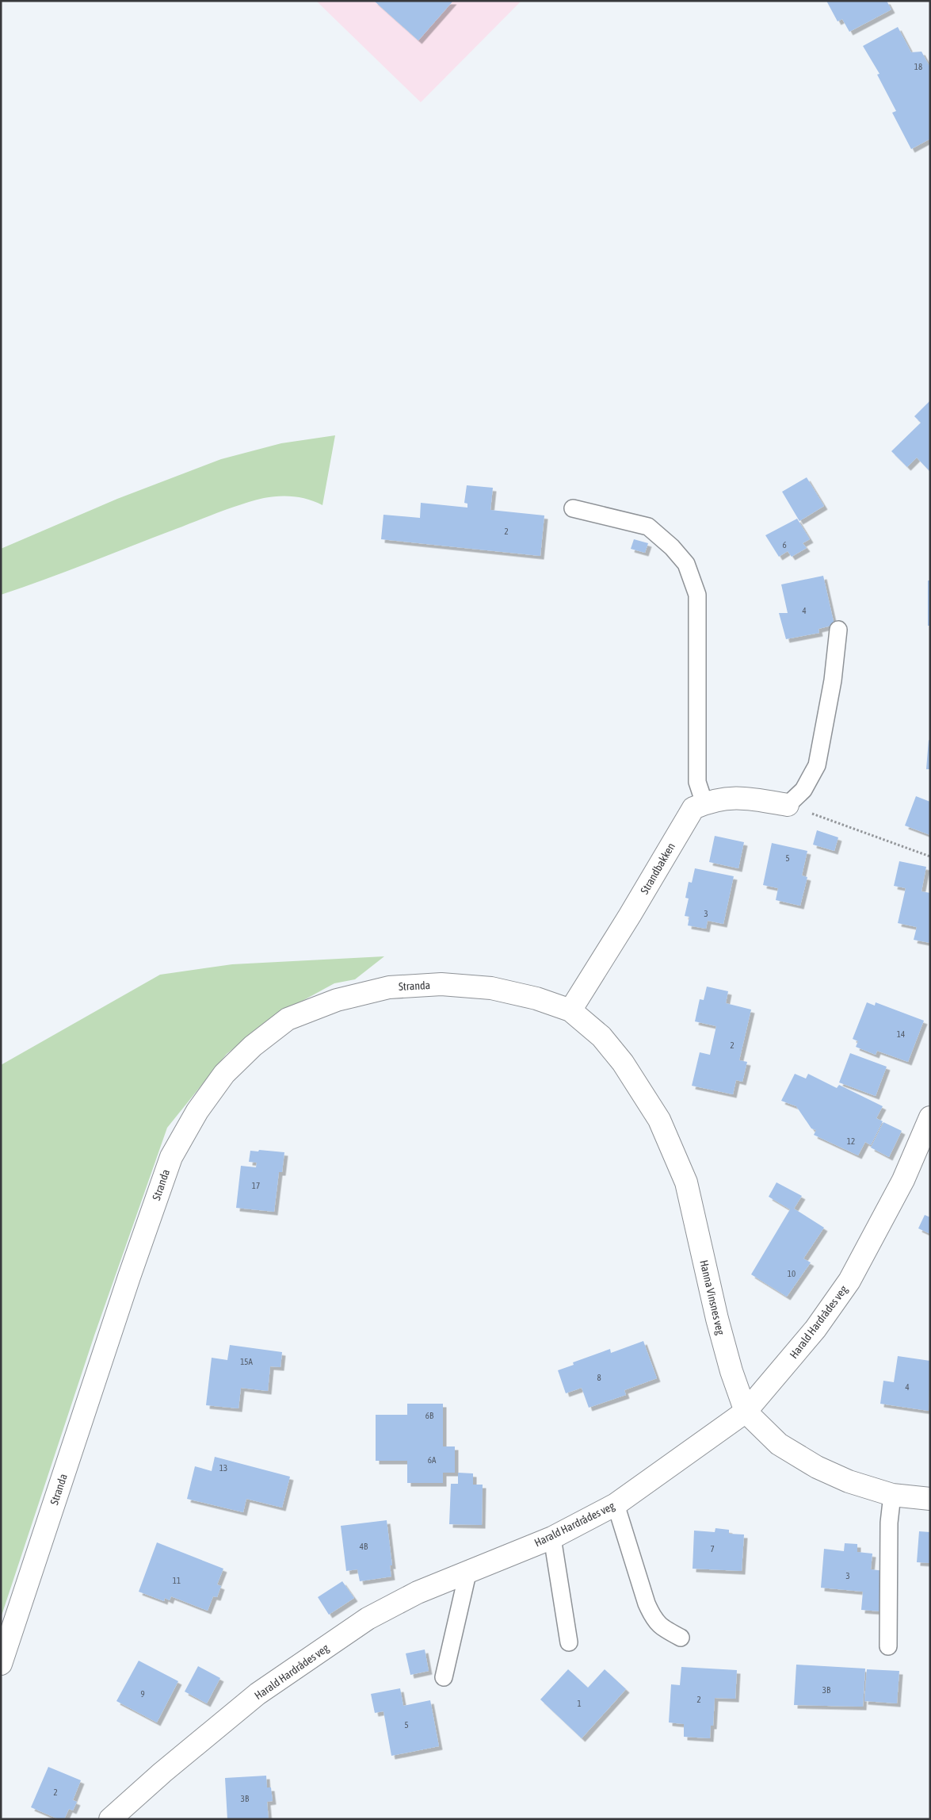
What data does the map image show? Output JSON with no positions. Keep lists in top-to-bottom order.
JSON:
{
  "streets": {
    "street": [
      "Strandbakken",
      "Stranda",
      "Hanna Vinsnes veg",
      "Harald Hardrådes veg"
    ]
  },
  "crossings": [
    ["Strandbakken", "Stranda"],
    ["Strandbakken", "Hanna Vinsnes veg"],
    ["Stranda", "Hanna Vinsnes veg"],
    ["Hanna Vinsnes veg", "Harald Hardrådes veg"]
  ],
  "house_numbers": [
    "18",
    "2",
    "6",
    "4",
    "5",
    "3",
    "14",
    "2",
    "12",
    "17",
    "10",
    "15A",
    "8",
    "4",
    "6B",
    "6A",
    "13",
    "4B",
    "7",
    "3",
    "11",
    "3B",
    "9",
    "2",
    "1",
    "5",
    "2",
    "3B"
  ]
}
